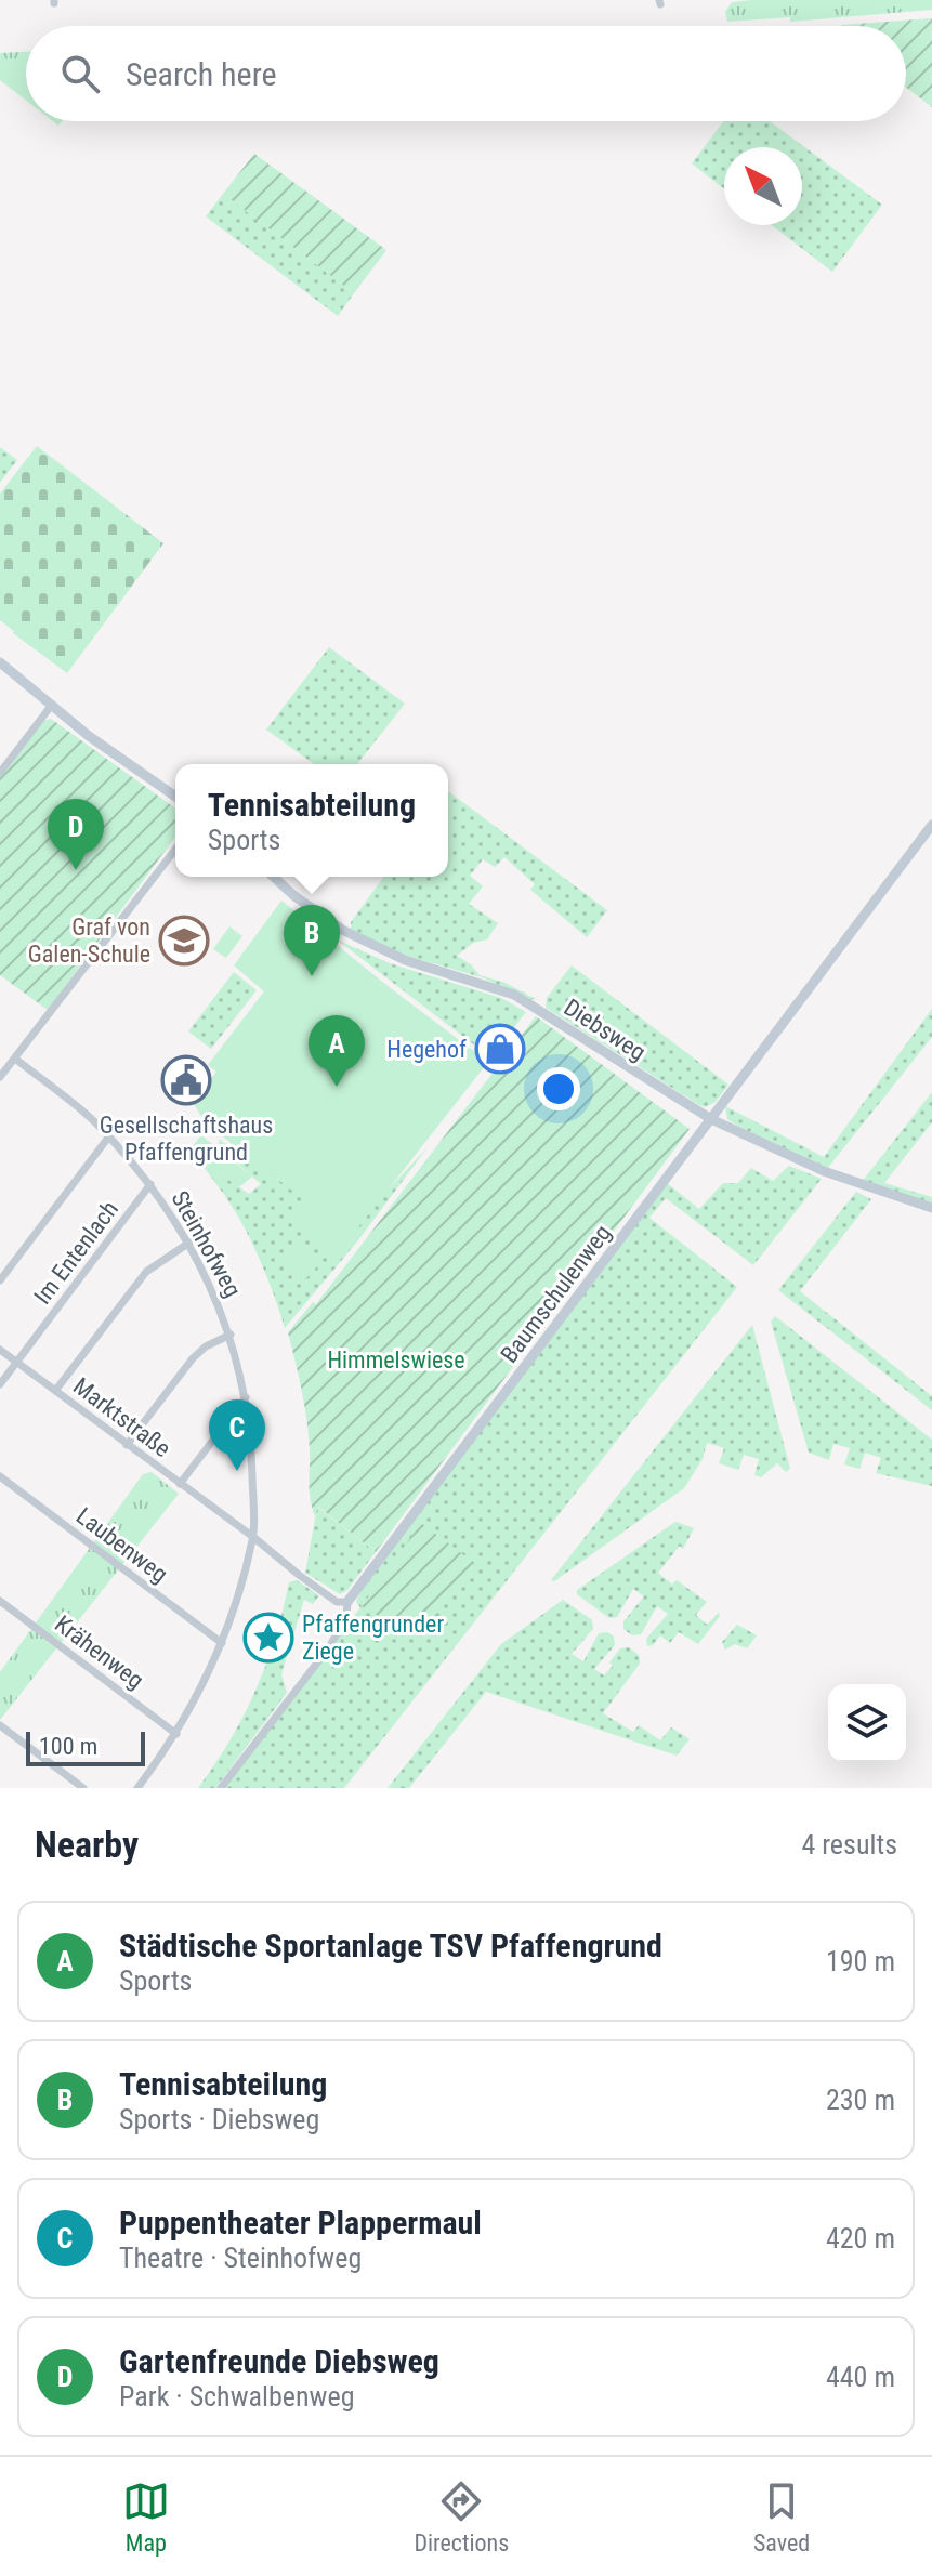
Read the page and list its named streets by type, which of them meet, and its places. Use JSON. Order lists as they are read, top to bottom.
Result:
{
  "streets": {
    "main road": ["Diebsweg", "Baumschulenweg"],
    "street": [
      "Steinhofweg",
      "Im Entenlach",
      "Marktstraße",
      "Laubenweg",
      "Krähenweg"
    ]
  },
  "crossings": [
    ["Diebsweg", "Baumschulenweg"],
    ["Steinhofweg", "Im Entenlach"],
    ["Steinhofweg", "Marktstraße"],
    ["Steinhofweg", "Laubenweg"],
    ["Steinhofweg", "Krähenweg"],
    ["Im Entenlach", "Marktstraße"],
    ["Baumschulenweg", "Marktstraße"]
  ],
  "parks": ["Himmelswiese"],
  "places": {
    "school or university": ["Graf von Galen-Schule"],
    "shop": ["Hegehof"],
    "public building": ["Gesellschaftshaus Pfaffengrund"],
    "place": ["Pfaffengrunder Ziege"]
  },
  "scale_bar": "100 m",
  "north": "top left",
  "page": {
    "search": "Search here",
    "popup": ["Tennisabteilung", "Sports"],
    "pins": [
      "D",
      "B",
      "A",
      "C"
    ],
    "scale": "100 m",
    "heading": ["Nearby", "4 results"],
    "list": [
      {
        "mark": "A",
        "name": "Städtische Sportanlage TSV Pfaffengrund",
        "note": "Sports",
        "value": "190 m"
      },
      {
        "mark": "B",
        "name": "Tennisabteilung",
        "note": "Sports · Diebsweg",
        "value": "230 m"
      },
      {
        "mark": "C",
        "name": "Puppentheater Plappermaul",
        "note": "Theatre · Steinhofweg",
        "value": "420 m"
      },
      {
        "mark": "D",
        "name": "Gartenfreunde Diebsweg",
        "note": "Park · Schwalbenweg",
        "value": "440 m"
      }
    ],
    "nav": ["Map", "Directions", "Saved"]
  }
}
